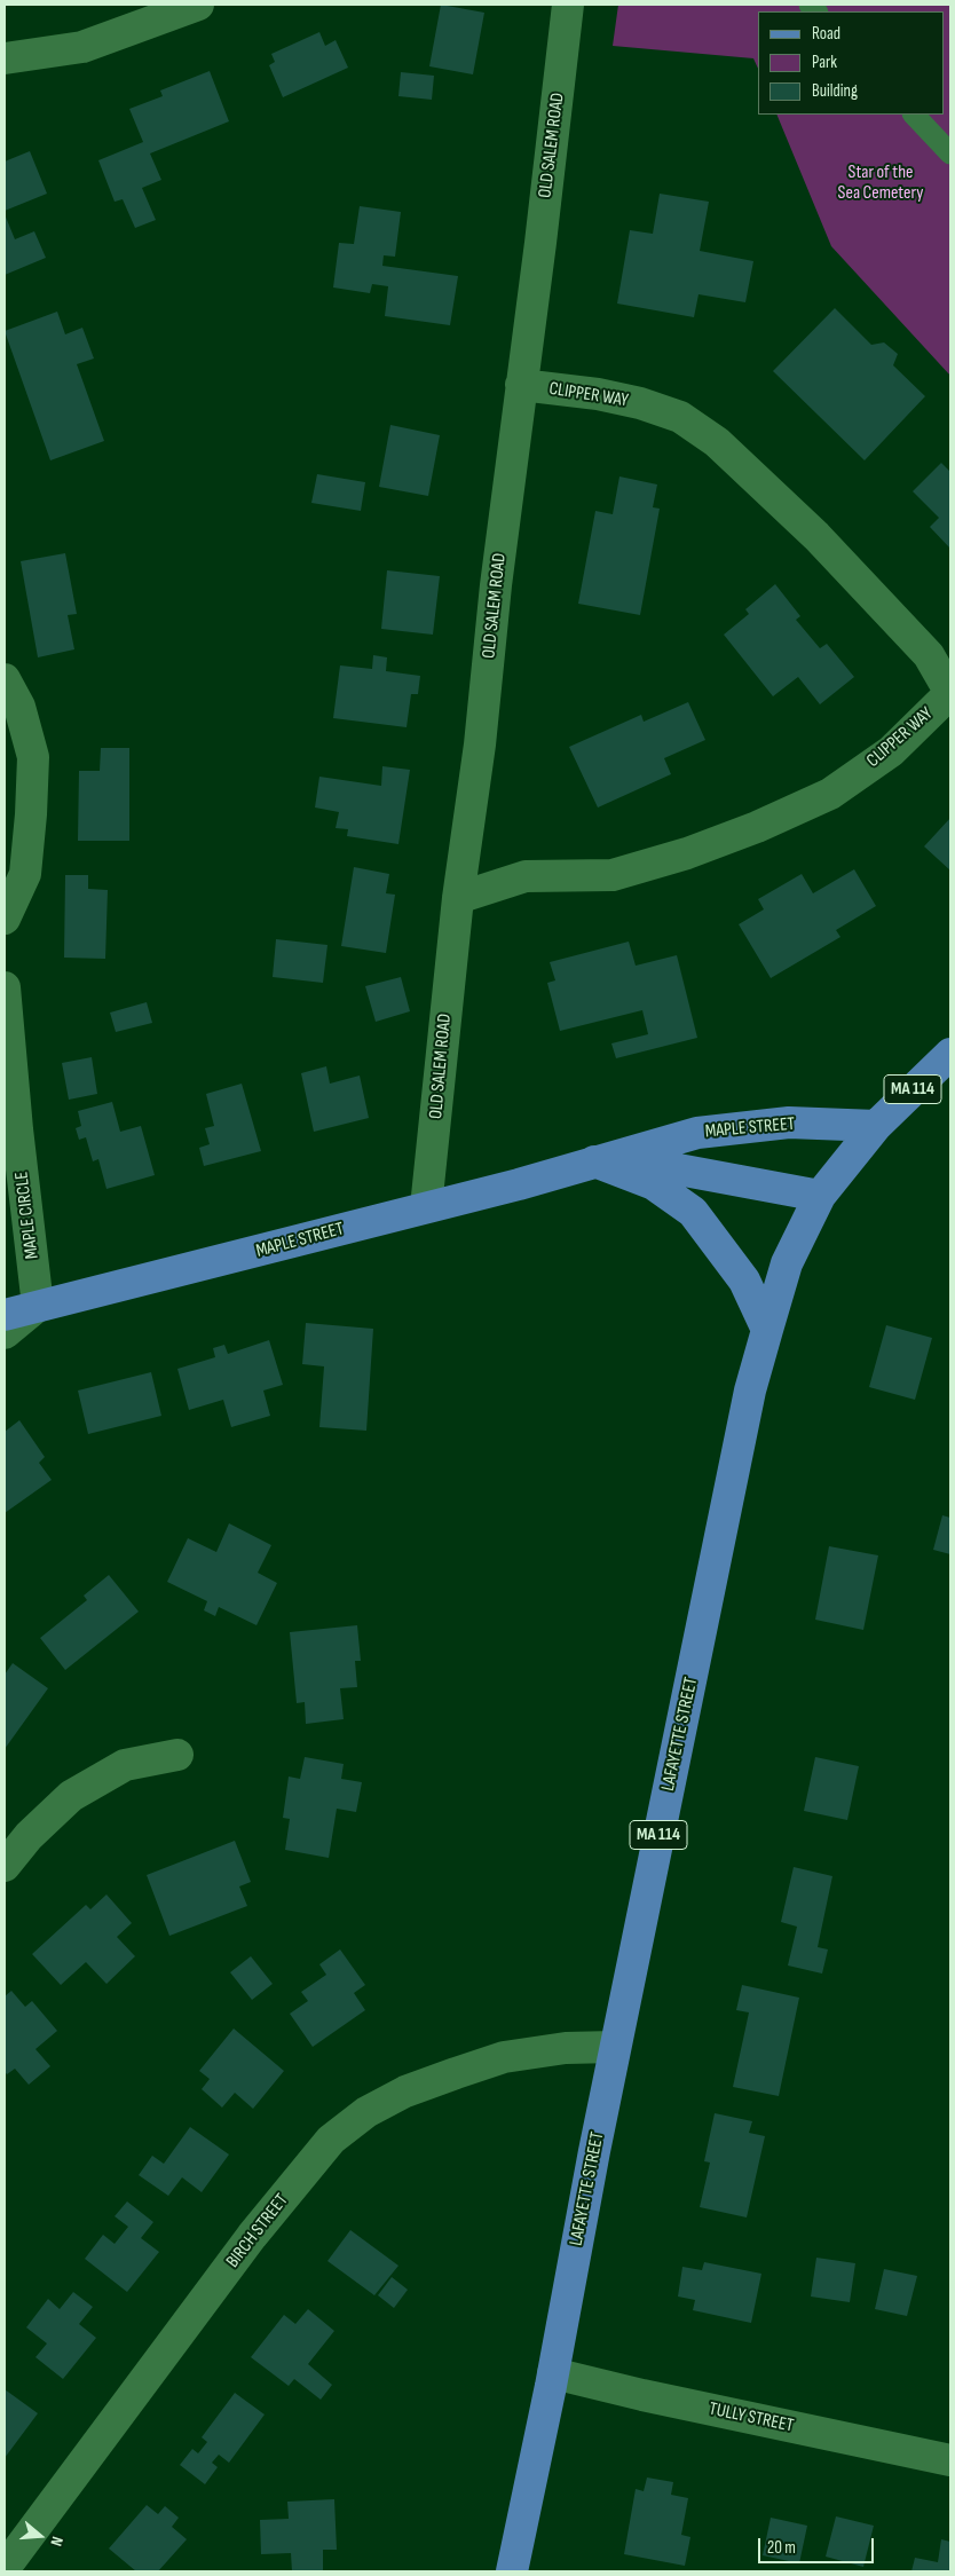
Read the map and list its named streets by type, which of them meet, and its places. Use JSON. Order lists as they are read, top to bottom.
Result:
{
  "streets": {
    "main road": ["MA 114", "MAPLE STREET", "LAFAYETTE STREET"],
    "street": [
      "OLD SALEM ROAD",
      "CLIPPER WAY",
      "MAPLE CIRCLE",
      "BIRCH STREET",
      "TULLY STREET"
    ]
  },
  "crossings": [
    ["OLD SALEM ROAD", "CLIPPER WAY"],
    ["OLD SALEM ROAD", "MAPLE STREET"],
    ["MAPLE STREET", "MAPLE CIRCLE"],
    ["MAPLE STREET", "LAFAYETTE STREET"],
    ["LAFAYETTE STREET", "BIRCH STREET"],
    ["LAFAYETTE STREET", "TULLY STREET"]
  ],
  "parks": ["Star of the Sea Cemetery"],
  "legend": ["Road", "Park", "Building"],
  "scale_bar": "20 m",
  "north": "right"
}
